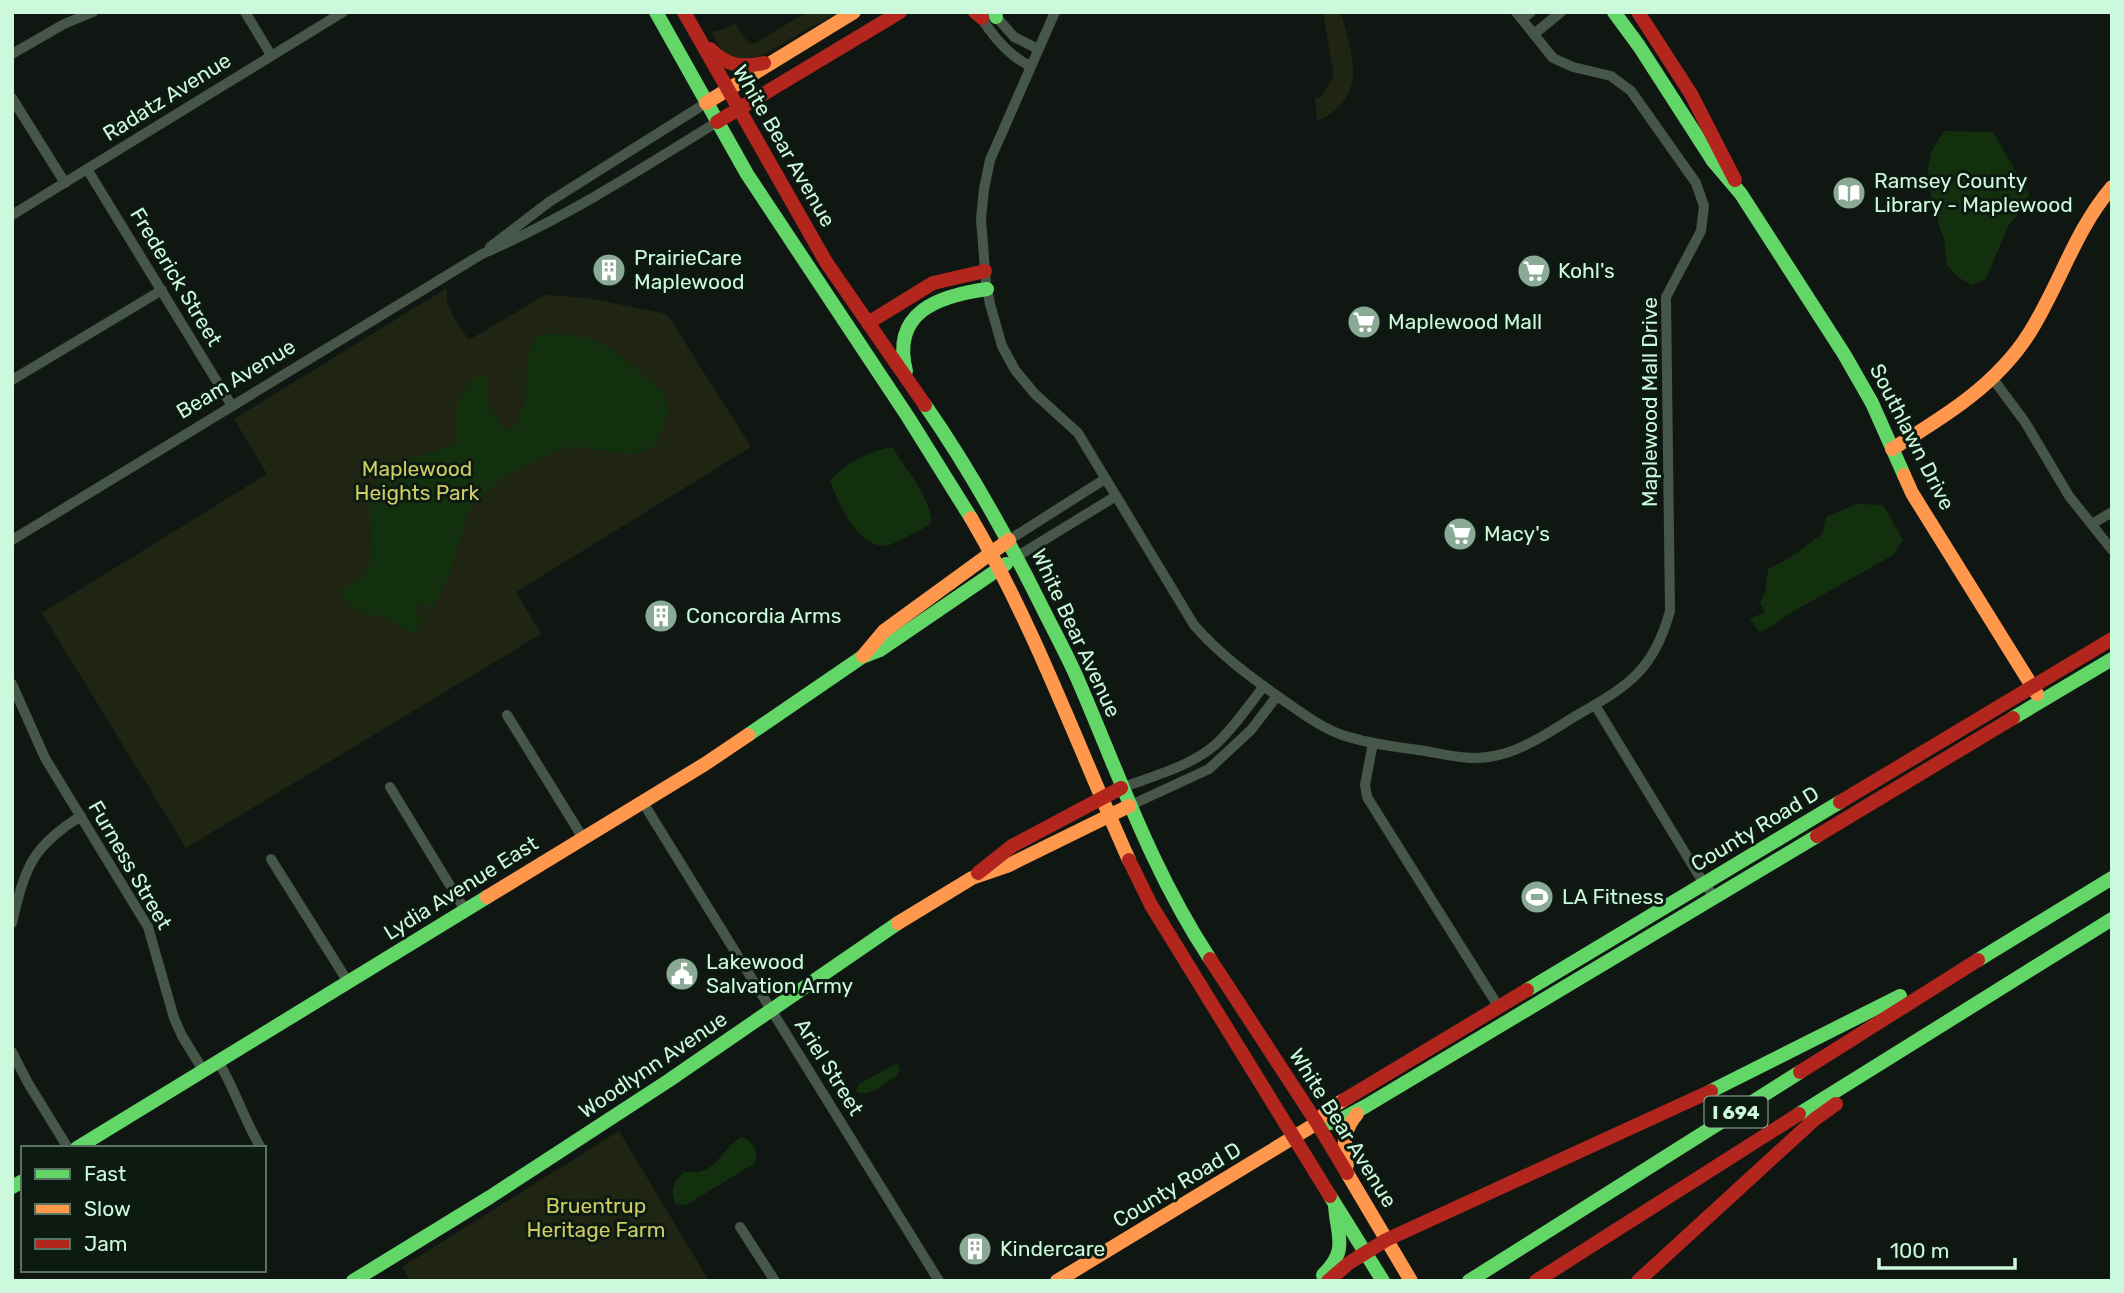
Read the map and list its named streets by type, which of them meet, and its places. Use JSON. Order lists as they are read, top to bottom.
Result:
{
  "streets": {
    "main road": [
      "White Bear Avenue",
      "Beam Avenue",
      "Southlawn Drive",
      "County Road D",
      "Lydia Avenue East",
      "Woodlynn Avenue",
      "I 694"
    ],
    "street": [
      "Radatz Avenue",
      "Frederick Street",
      "Maplewood Mall Drive",
      "Furness Street",
      "Ariel Street"
    ]
  },
  "crossings": [
    ["Radatz Avenue", "Frederick Street"],
    ["White Bear Avenue", "Beam Avenue"],
    ["White Bear Avenue", "County Road D"],
    ["White Bear Avenue", "Lydia Avenue East"],
    ["White Bear Avenue", "Woodlynn Avenue"],
    ["Frederick Street", "Beam Avenue"],
    ["Southlawn Drive", "County Road D"],
    ["Furness Street", "Lydia Avenue East"],
    ["Lydia Avenue East", "Ariel Street"],
    ["Woodlynn Avenue", "Ariel Street"]
  ],
  "parks": ["Maplewood Heights Park", "Bruentrup Heritage Farm"],
  "places": {
    "library": ["Ramsey County Library - Maplewood"],
    "building": ["PrairieCare Maplewood", "Concordia Arms", "Kindercare"],
    "supermarket": ["Kohl's", "Maplewood Mall", "Macy's"],
    "sports": ["LA Fitness"],
    "public building": ["Lakewood Salvation Army"]
  },
  "legend": ["Fast", "Slow", "Jam"],
  "scale_bar": "100 m"
}
